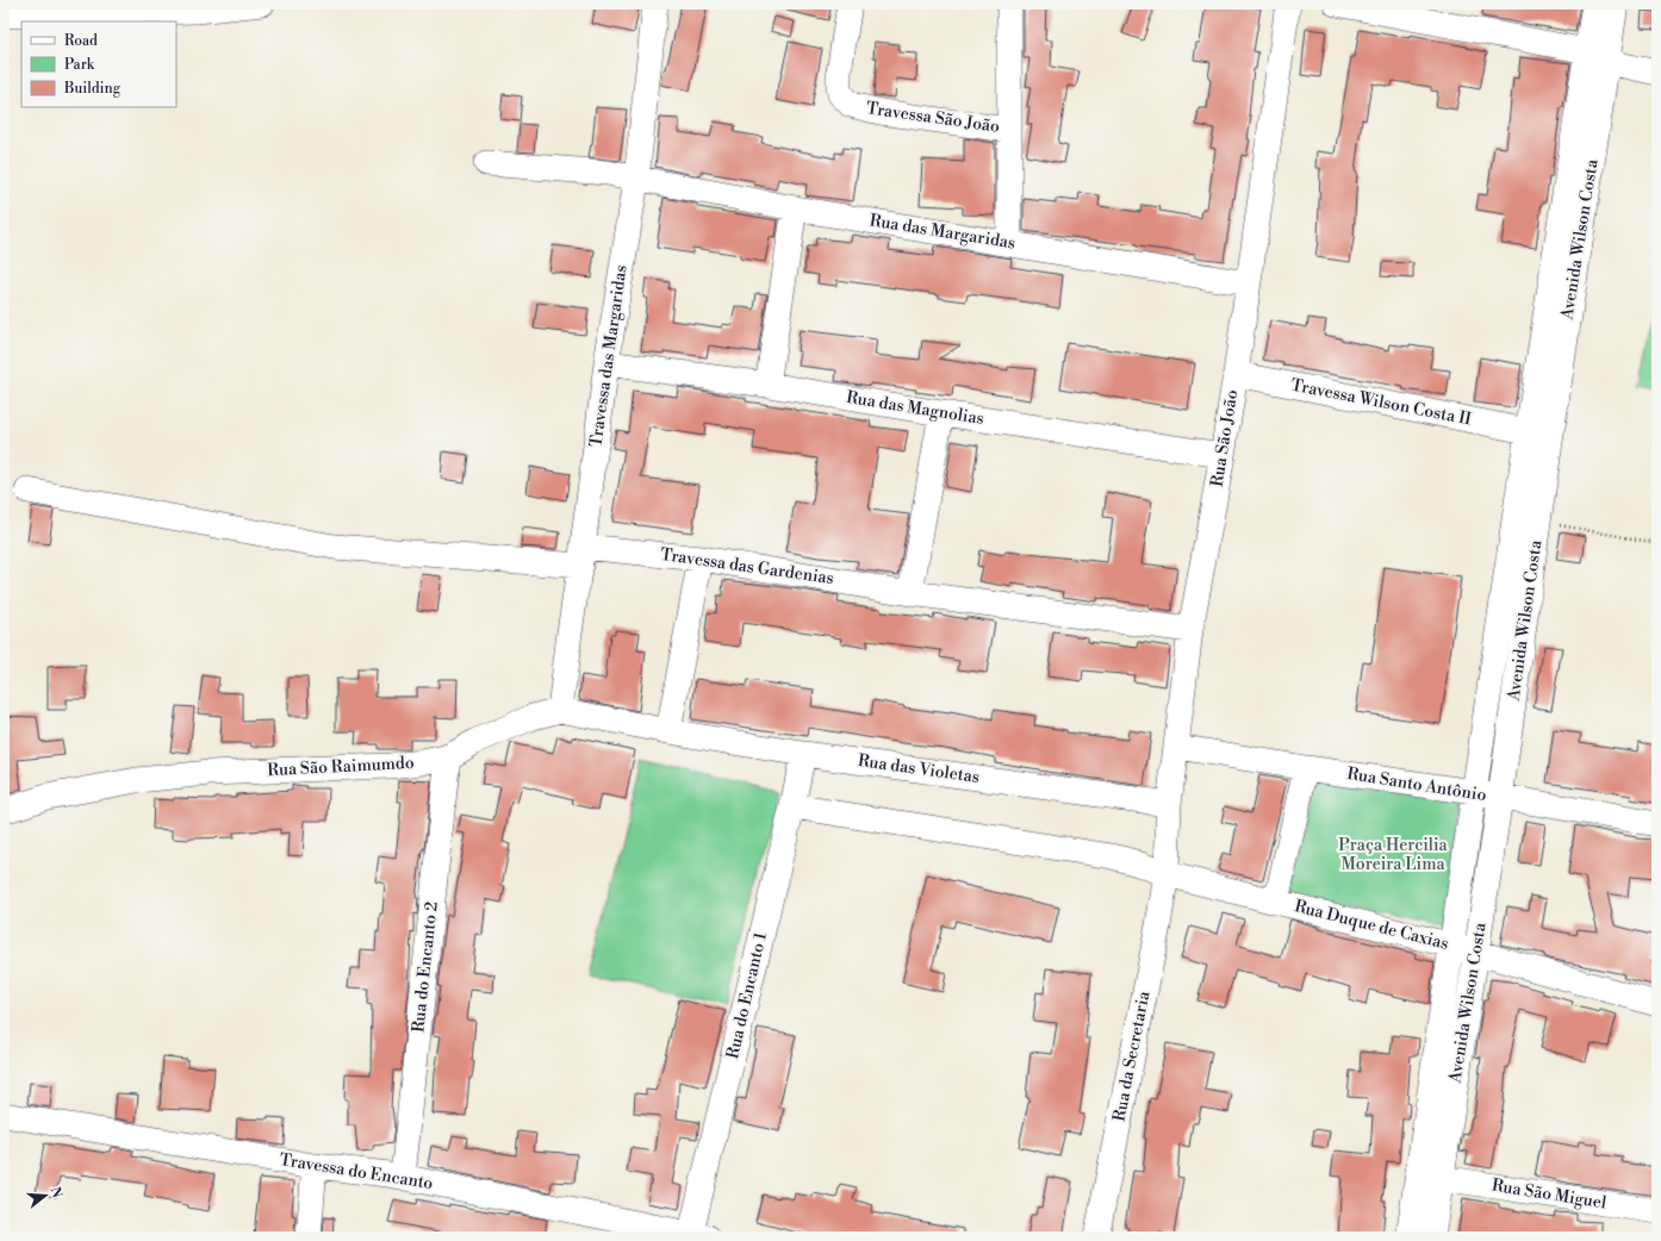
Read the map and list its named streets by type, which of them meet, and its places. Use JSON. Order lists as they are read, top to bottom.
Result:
{
  "streets": {
    "street": [
      "Travessa São João",
      "Rua das Margaridas",
      "Avenida Wilson Costa",
      "Travessa das Margaridas",
      "Travessa Wilson Costa II",
      "Rua das Magnolias",
      "Rua São João",
      "Travessa das Gardenias",
      "Rua São Raimumdo",
      "Rua das Violetas",
      "Rua Santo Antônio",
      "Rua Duque de Caxias",
      "Rua do Encanto 2",
      "Rua do Encanto 1",
      "Rua da Secretaria",
      "Travessa do Encanto",
      "Rua São Miguel"
    ]
  },
  "crossings": [
    ["Rua das Margaridas", "Travessa das Margaridas"],
    ["Rua das Margaridas", "Rua São João"],
    ["Avenida Wilson Costa", "Rua Santo Antônio"],
    ["Avenida Wilson Costa", "Rua Duque de Caxias"],
    ["Avenida Wilson Costa", "Rua São Miguel"],
    ["Travessa das Margaridas", "Rua das Magnolias"],
    ["Travessa das Margaridas", "Travessa das Gardenias"],
    ["Travessa das Margaridas", "Rua São Raimumdo"],
    ["Travessa Wilson Costa II", "Rua São João"],
    ["Rua das Magnolias", "Rua São João"],
    ["Rua São João", "Travessa das Gardenias"],
    ["Rua São João", "Rua das Violetas"],
    ["Rua São João", "Rua Santo Antônio"],
    ["Rua São João", "Rua Duque de Caxias"],
    ["Rua São João", "Rua da Secretaria"],
    ["Rua São Raimumdo", "Rua das Violetas"],
    ["Rua São Raimumdo", "Rua do Encanto 2"],
    ["Rua das Violetas", "Rua do Encanto 1"],
    ["Rua Duque de Caxias", "Rua da Secretaria"],
    ["Rua do Encanto 2", "Travessa do Encanto"],
    ["Rua do Encanto 1", "Travessa do Encanto"]
  ],
  "parks": ["Praça Hercilia Moreira Lima"],
  "legend": ["Road", "Park", "Building"],
  "north": "right"
}
